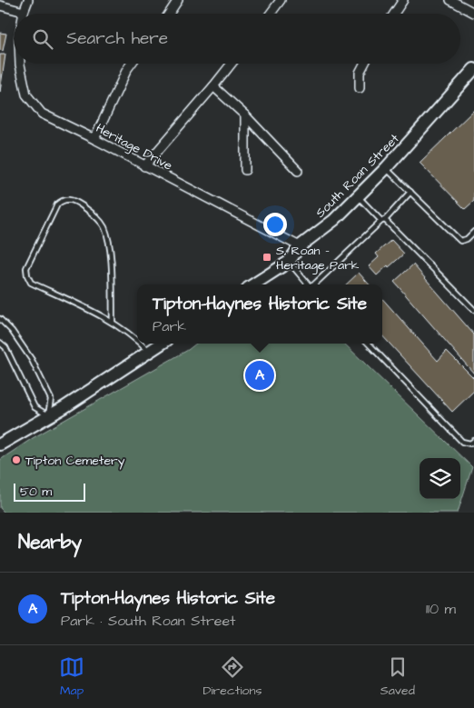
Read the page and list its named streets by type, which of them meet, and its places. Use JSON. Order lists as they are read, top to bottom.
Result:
{
  "streets": {
    "main road": ["South Roan Street"],
    "street": ["Heritage Drive"]
  },
  "crossings": [
    ["Heritage Drive", "South Roan Street"]
  ],
  "places": {
    "transit": ["S. Roan - Heritage Park"],
    "other": ["Tipton Cemetery"]
  },
  "scale_bar": "50 m",
  "page": {
    "search": "Search here",
    "popup": ["Tipton-Haynes Historic Site", "Park"],
    "pins": "A",
    "scale": "50 m",
    "heading": "Nearby",
    "list": [
      {
        "mark": "A",
        "name": "Tipton-Haynes Historic Site",
        "note": "Park · South Roan Street",
        "value": "110 m"
      }
    ],
    "nav": ["Map", "Directions", "Saved"]
  }
}
